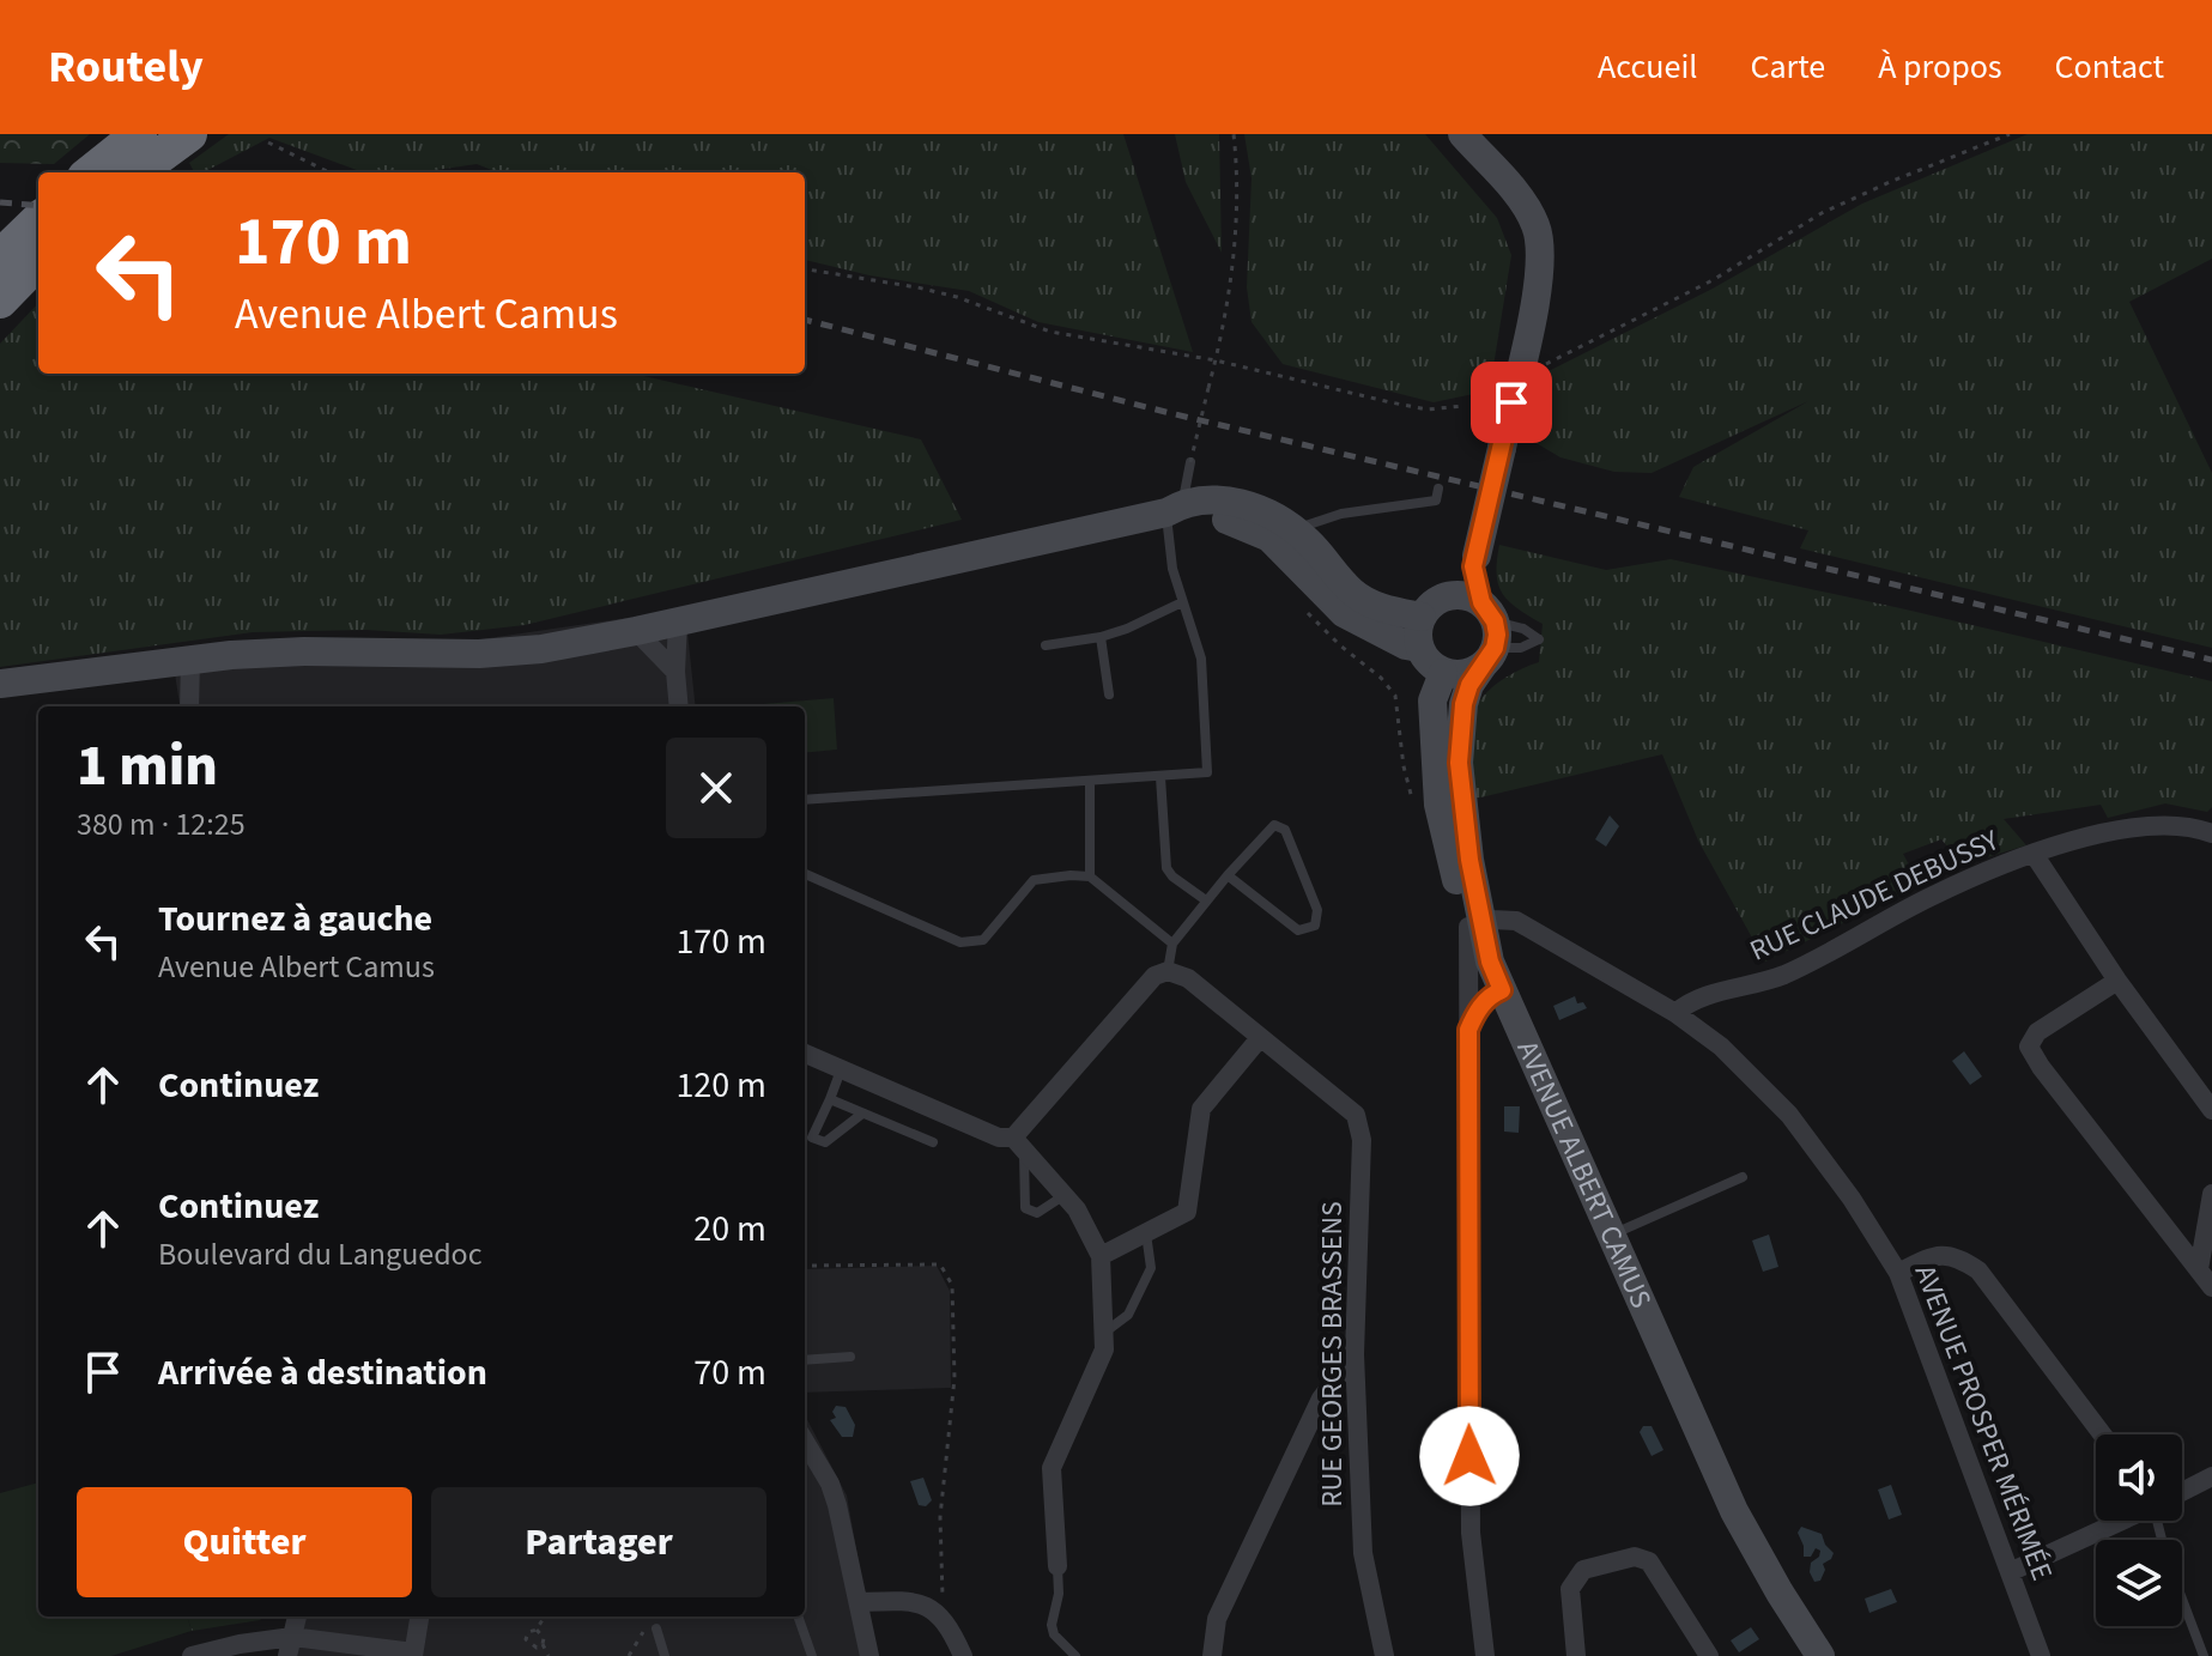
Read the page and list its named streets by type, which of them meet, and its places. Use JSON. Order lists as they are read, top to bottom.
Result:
{
  "streets": {
    "street": [
      "RUE CLAUDE DEBUSSY",
      "AVENUE ALBERT CAMUS",
      "RUE GEORGES BRASSENS",
      "AVENUE PROSPER MÉRIMÉE"
    ]
  },
  "crossings": [
    ["RUE CLAUDE DEBUSSY", "AVENUE PROSPER MÉRIMÉE"],
    ["AVENUE ALBERT CAMUS", "AVENUE PROSPER MÉRIMÉE"]
  ],
  "page": {
    "header": "Routely",
    "nav": [
      "Accueil",
      "Carte",
      "À propos",
      "Contact"
    ],
    "turn": ["170 m", "Avenue Albert Camus"],
    "heading": ["1 min", "380 m · 12:25"],
    "list": [
      {
        "name": "Tournez à gauche",
        "note": "Avenue Albert Camus",
        "value": "170 m"
      },
      {
        "name": "Continuez",
        "value": "120 m"
      },
      {
        "name": "Continuez",
        "note": "Boulevard du Languedoc",
        "value": "20 m"
      },
      {
        "name": "Arrivée à destination",
        "value": "70 m"
      }
    ],
    "buttons": ["Quitter", "Partager"]
  }
}
